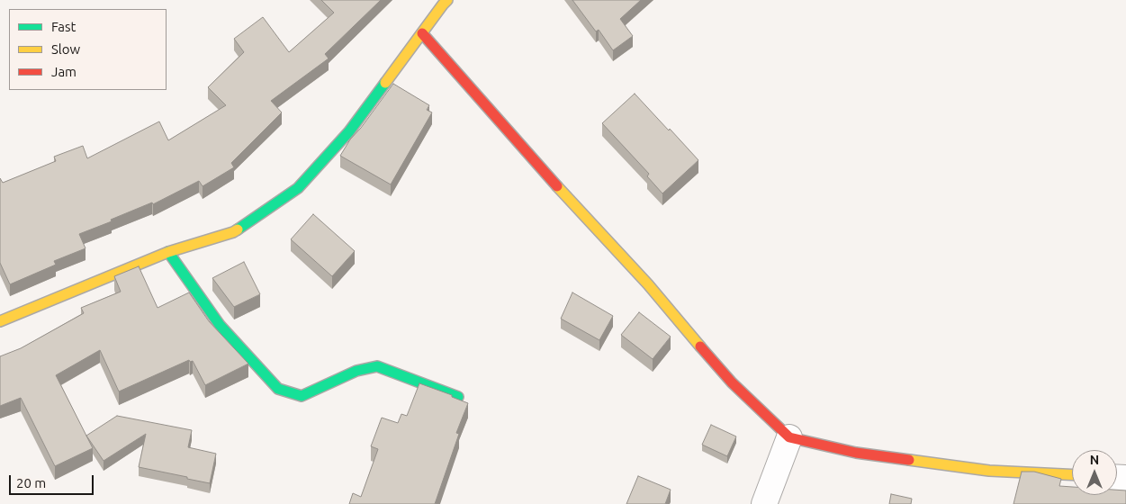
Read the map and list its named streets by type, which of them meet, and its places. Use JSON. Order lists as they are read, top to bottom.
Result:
{
  "legend": ["Fast", "Slow", "Jam"],
  "scale_bar": "20 m",
  "north": "top"
}
